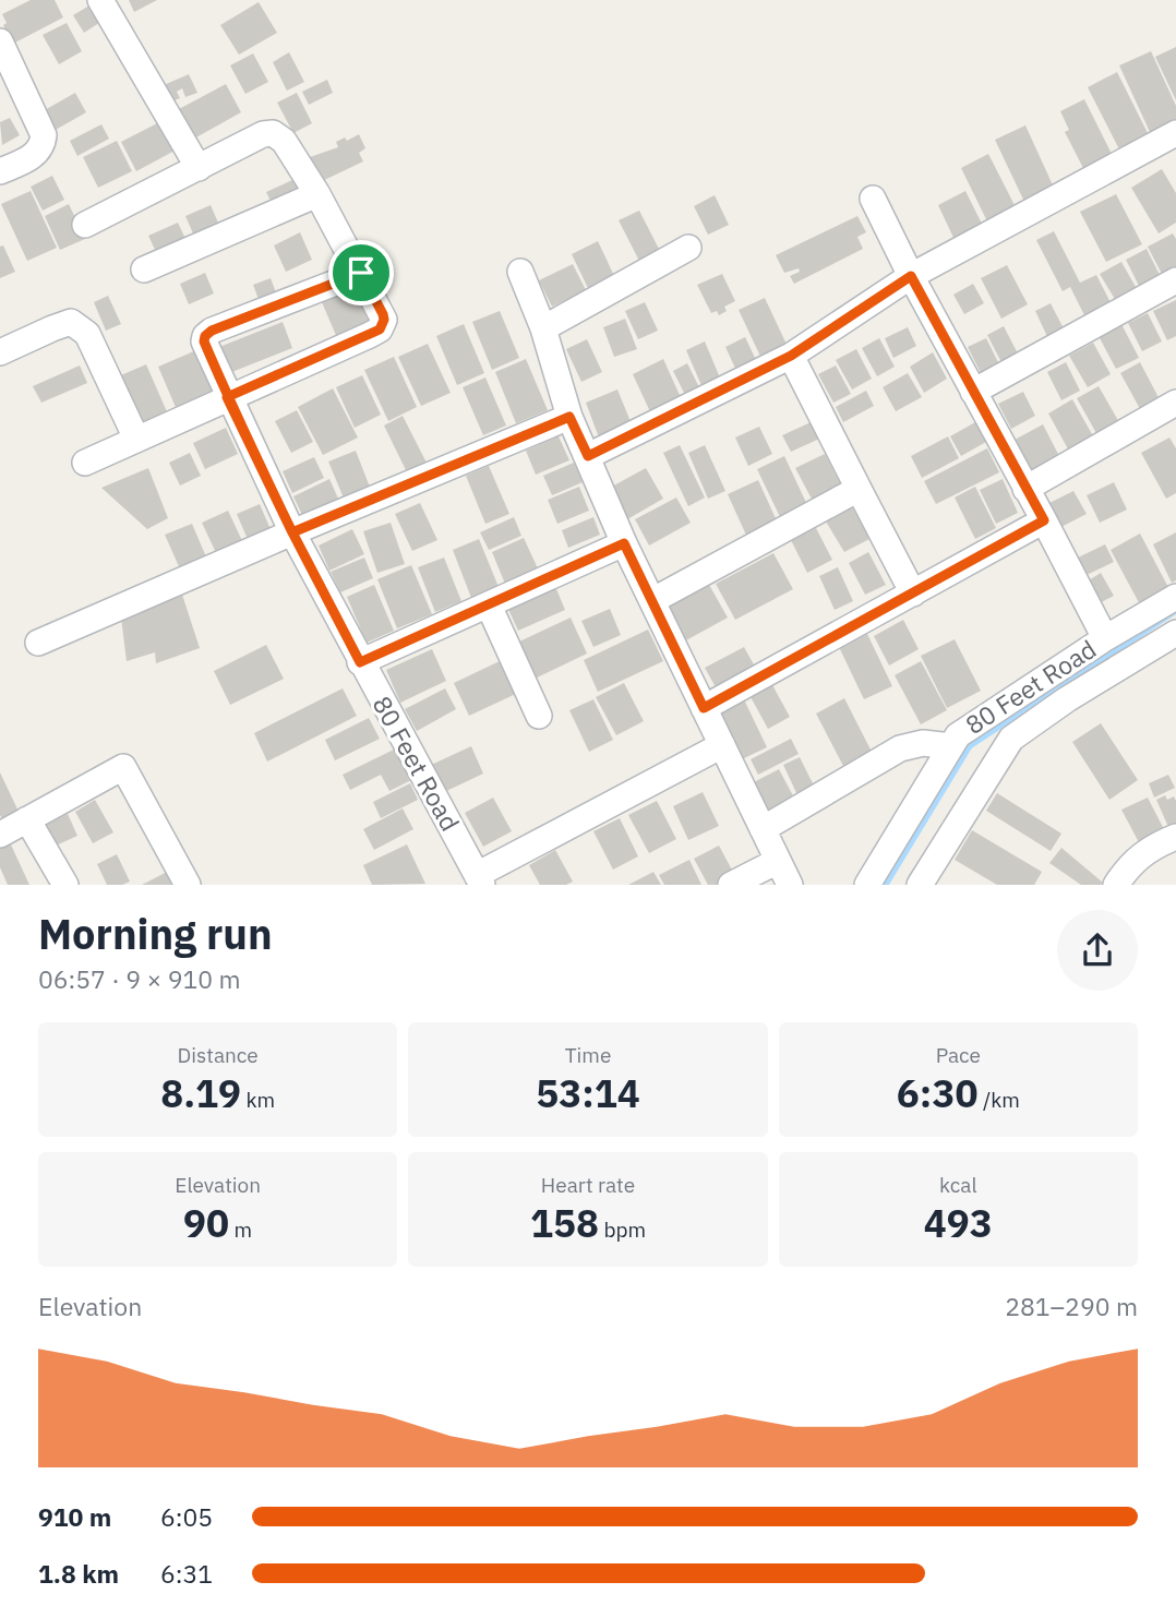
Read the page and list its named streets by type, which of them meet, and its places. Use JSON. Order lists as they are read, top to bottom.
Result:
{
  "streets": {
    "street": ["80 Feet Road"]
  },
  "page": {
    "heading": ["Morning run", "06:57 · 9 × 910 m"],
    "stats": [
      ["Distance", "8.19 km"],
      ["Time", "53:14"],
      ["Pace", "6:30 /km"],
      ["Elevation", "90 m"],
      ["Heart rate", "158 bpm"],
      ["kcal", "493"]
    ],
    "chart": ["Elevation", "281–290 m"],
    "list": [
      {
        "name": "910 m",
        "note": "6:05"
      },
      {
        "name": "1.8 km",
        "note": "6:31"
      }
    ]
  }
}
